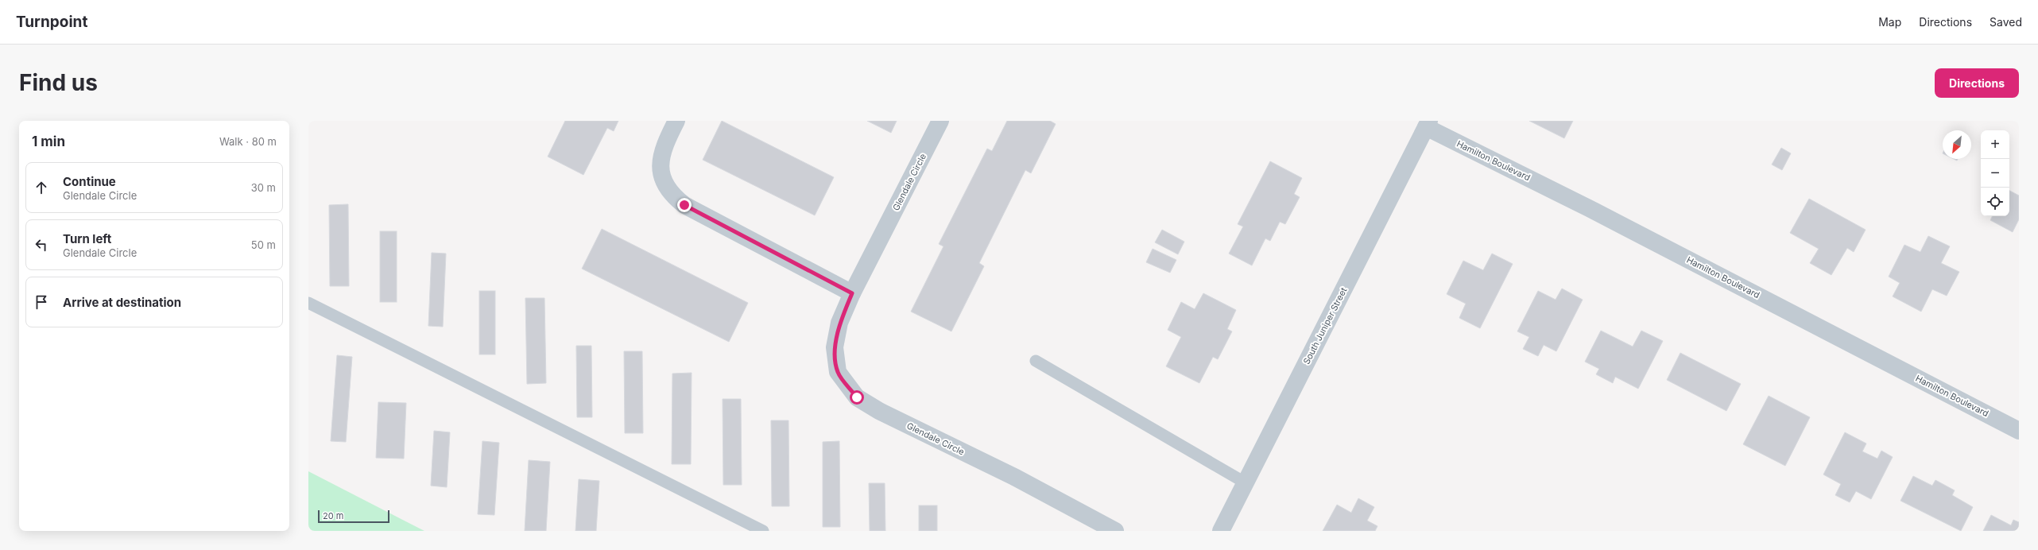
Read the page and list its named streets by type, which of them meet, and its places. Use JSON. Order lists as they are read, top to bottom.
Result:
{
  "streets": {
    "street": ["Hamilton Boulevard", "Glendale Circle", "South Juniper Street"]
  },
  "crossings": [
    ["Hamilton Boulevard", "South Juniper Street"]
  ],
  "scale_bar": "20 m",
  "north": "bottom left",
  "page": {
    "header": "Turnpoint",
    "nav": ["Map", "Directions", "Saved"],
    "buttons": "Directions",
    "title": "Find us",
    "heading": ["1 min", "Walk · 80 m"],
    "map_buttons": ["+", "−"],
    "list": [
      ["Continue", "Glendale Circle", "30 m"],
      ["Turn left", "Glendale Circle", "50 m"],
      "Arrive at destination"
    ],
    "scale": "20 m"
  }
}
